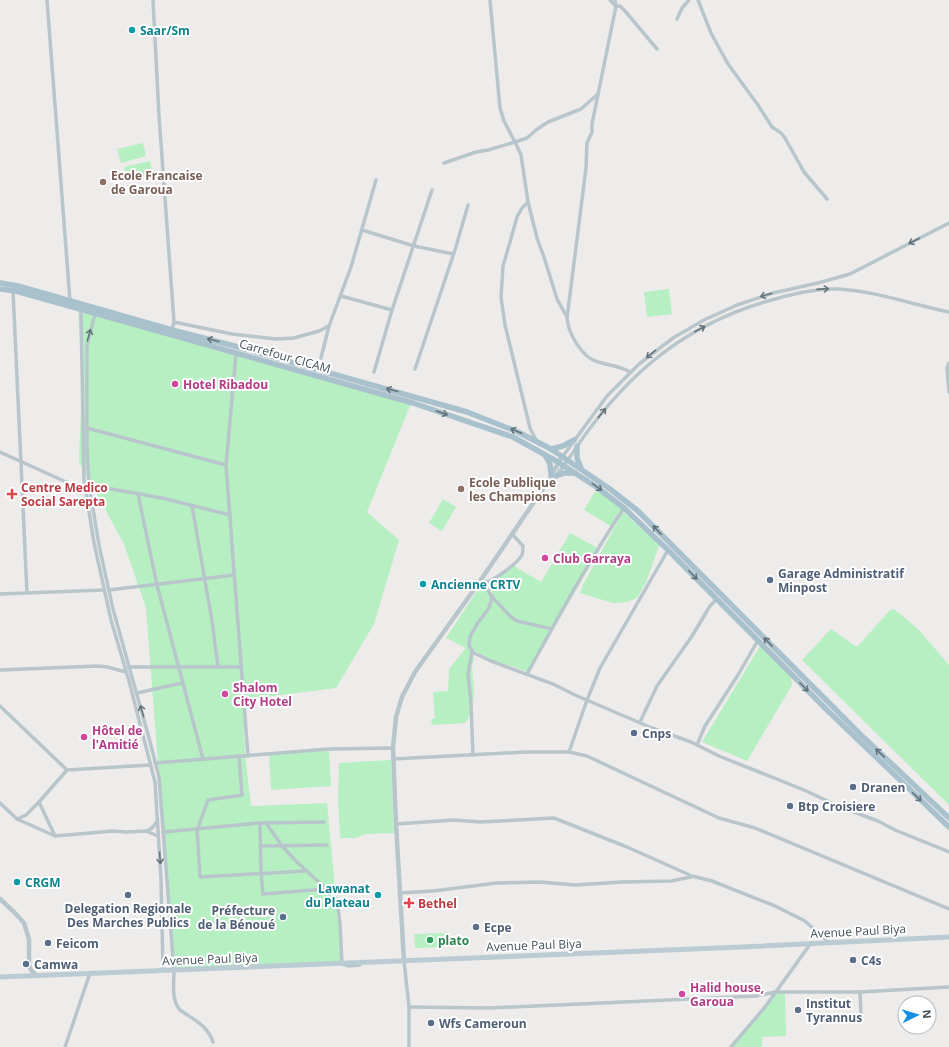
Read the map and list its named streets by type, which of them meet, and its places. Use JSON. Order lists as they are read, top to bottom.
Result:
{
  "streets": {
    "main road": ["Carrefour CICAM", "Avenue Paul Biya"]
  },
  "places": {
    "other": [
      "Saar/Sm",
      "Ecole Francaise de Garoua",
      "Hotel Ribadou",
      "Ecole Publique les Champions",
      "Club Garraya",
      "Garage Administratif Minpost",
      "Ancienne CRTV",
      "Shalom City Hotel",
      "Cnps",
      "Hôtel de l'Amitié",
      "Dranen",
      "Btp Croisiere",
      "CRGM",
      "Delegation Regionale Des Marches Publics",
      "Lawanat du Plateau",
      "Préfecture de la Bénoué",
      "Ecpe",
      "plato",
      "Feicom",
      "C4s",
      "Camwa",
      "Halid house, Garoua",
      "Institut Tyrannus",
      "Wfs Cameroun"
    ],
    "health": ["Centre Medico Social Sarepta", "Bethel"]
  },
  "north": "right"
}
